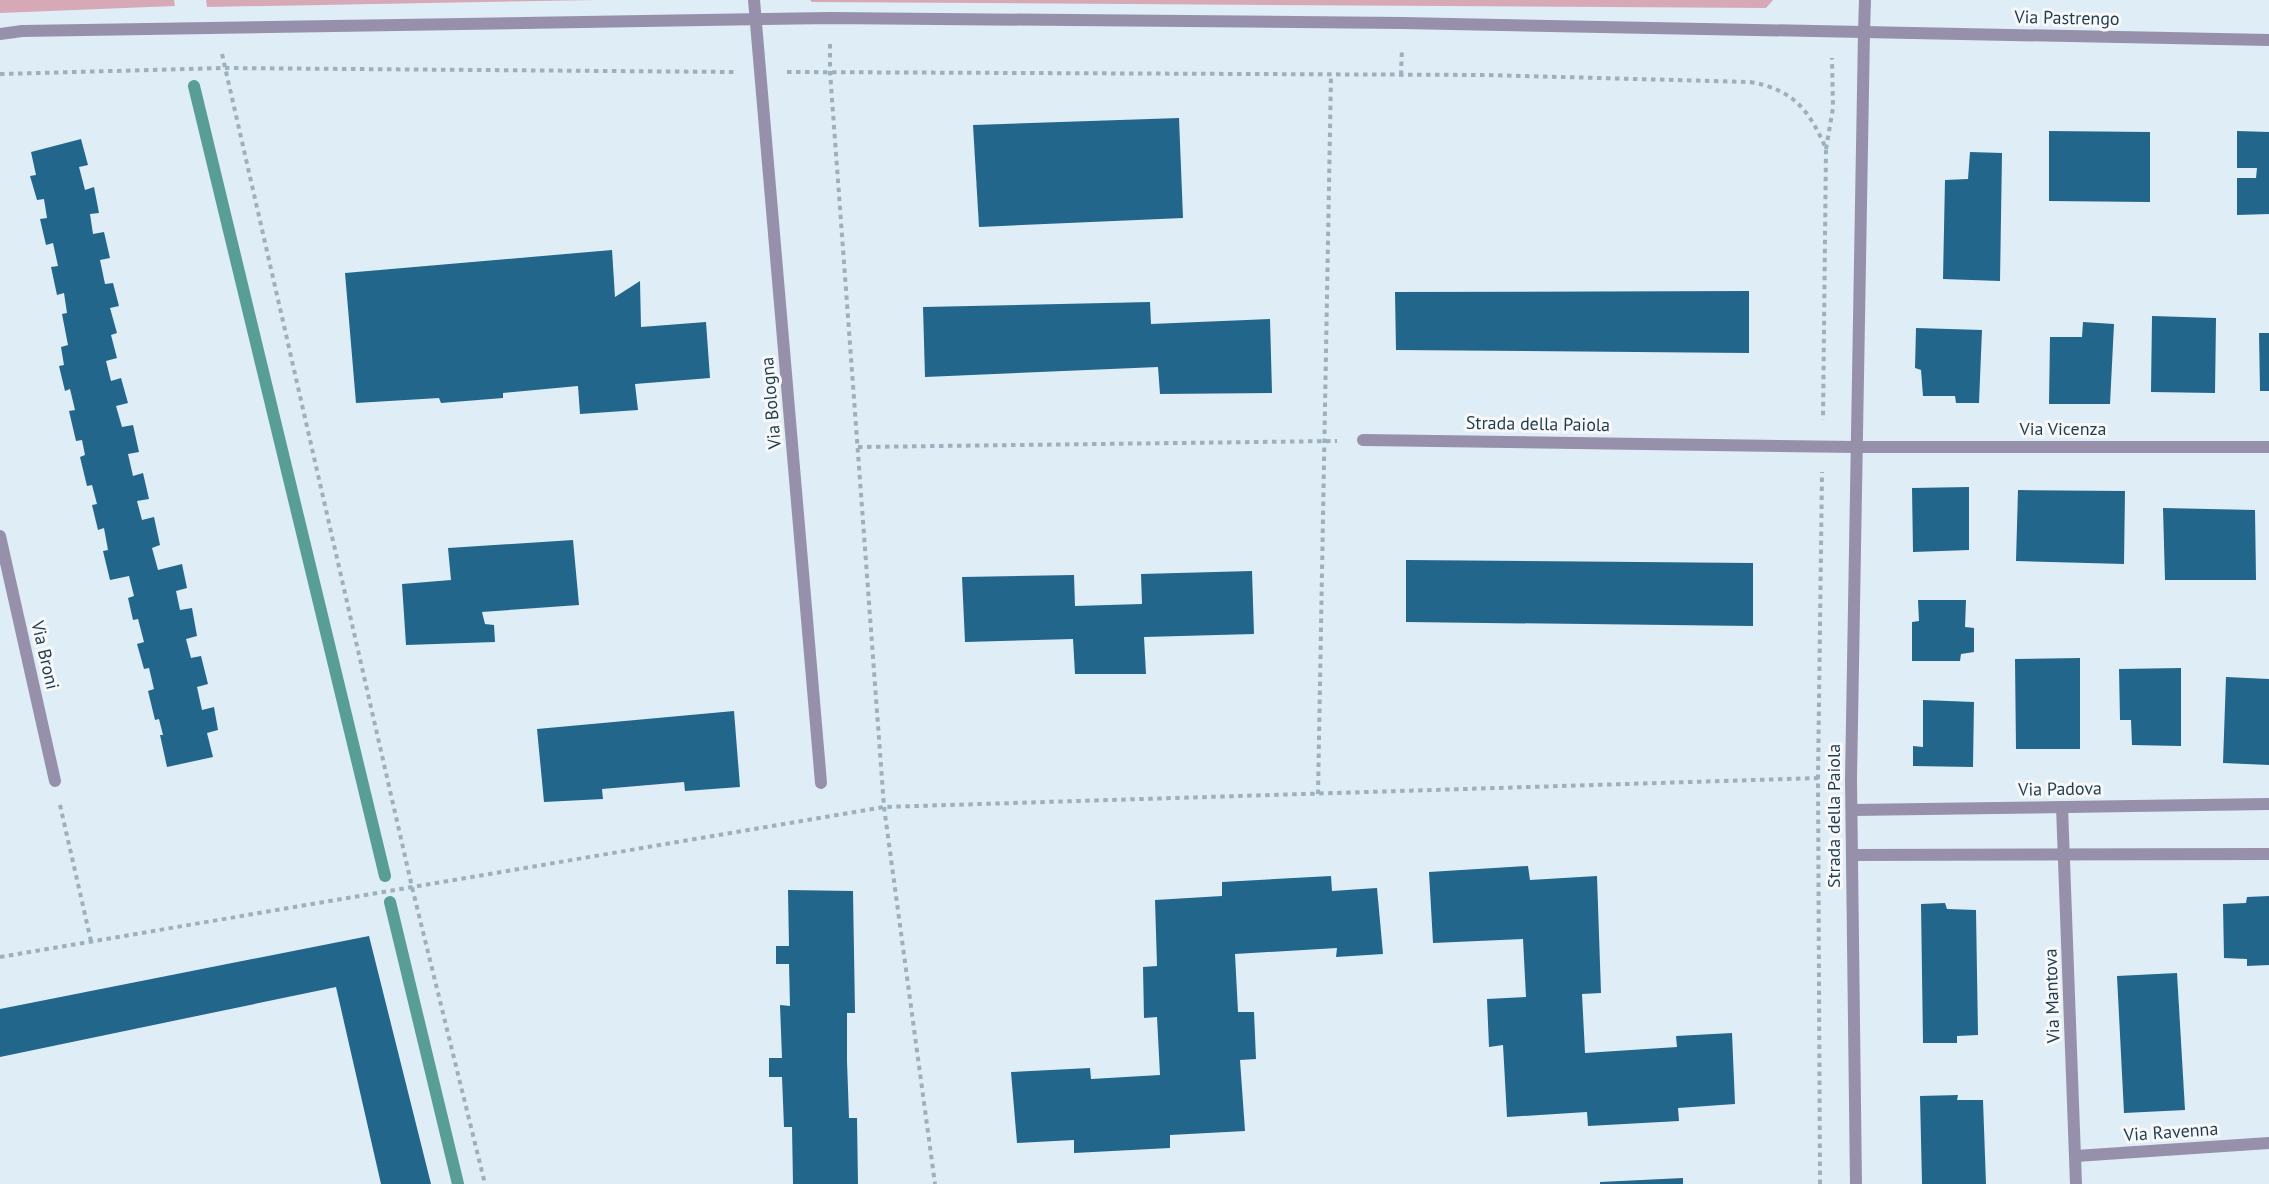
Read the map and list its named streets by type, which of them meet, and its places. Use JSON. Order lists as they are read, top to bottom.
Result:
{
  "streets": {
    "street": [
      "Via Pastrengo",
      "Via Bologna",
      "Strada della Paiola",
      "Via Vicenza",
      "Via Broni",
      "Via Padova",
      "Via Mantova",
      "Via Ravenna"
    ]
  },
  "crossings": [
    ["Via Pastrengo", "Via Bologna"],
    ["Via Pastrengo", "Strada della Paiola"],
    ["Strada della Paiola", "Via Vicenza"],
    ["Strada della Paiola", "Via Padova"],
    ["Via Padova", "Via Mantova"],
    ["Via Mantova", "Via Ravenna"]
  ]
}
